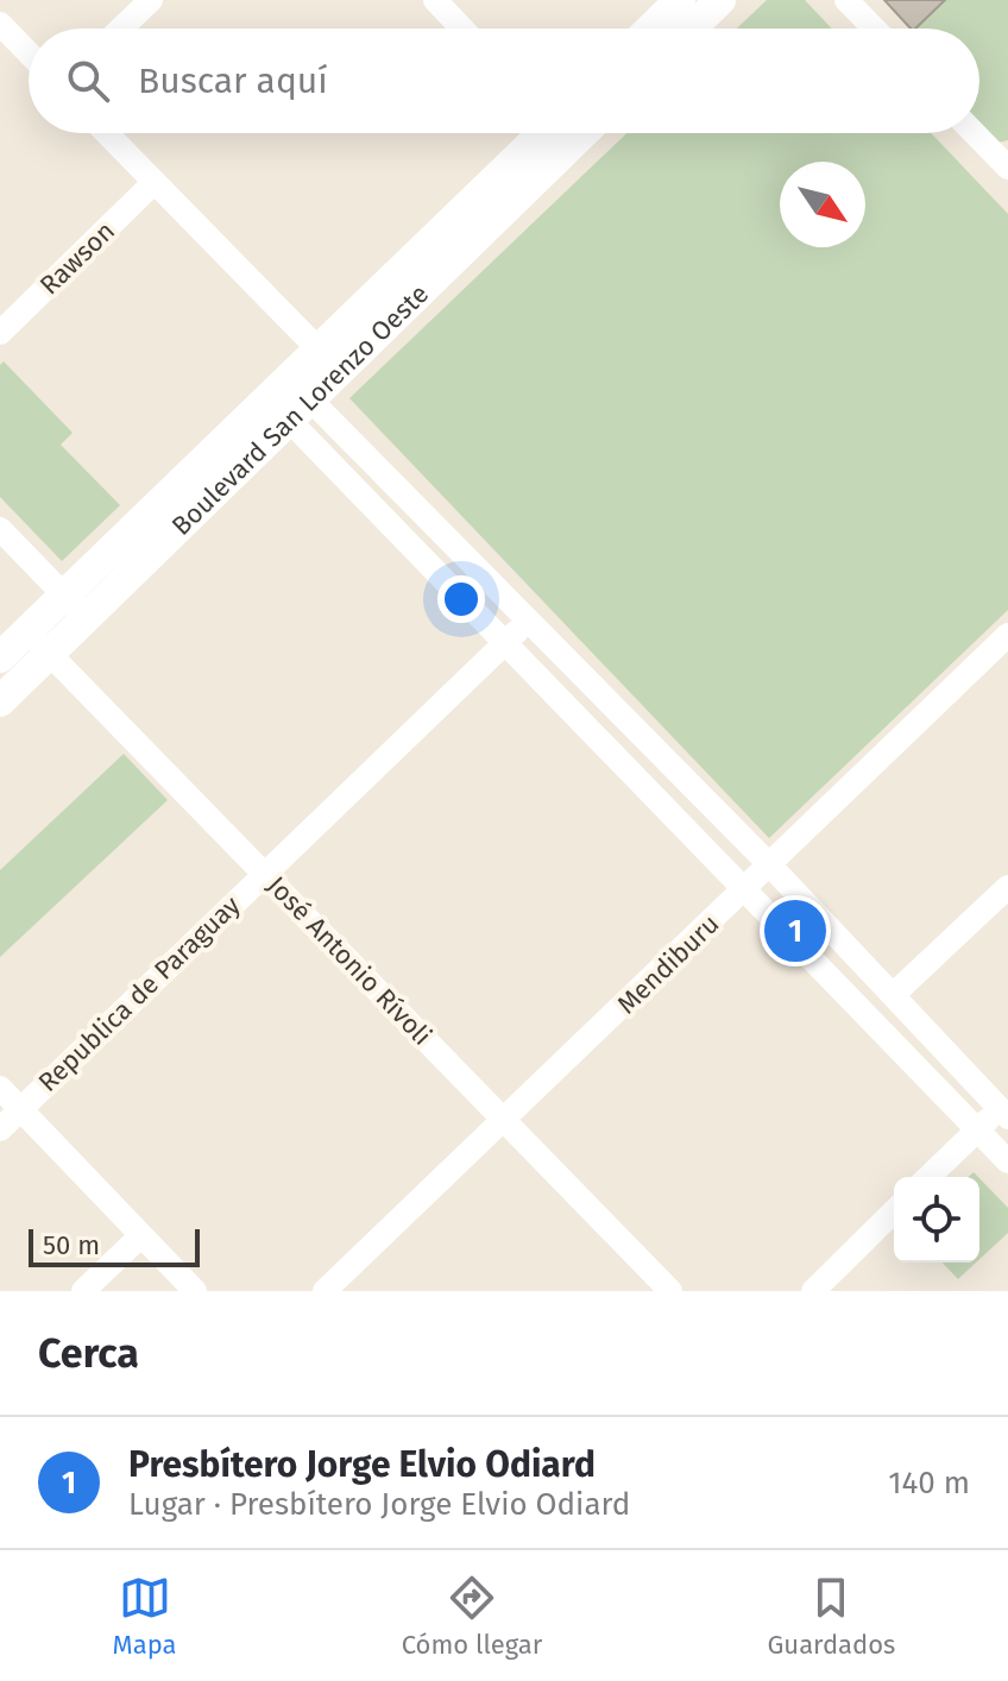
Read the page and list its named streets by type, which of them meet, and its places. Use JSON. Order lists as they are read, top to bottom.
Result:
{
  "streets": {
    "main road": ["Boulevard San Lorenzo Oeste"],
    "street": [
      "Rawson",
      "José Antonio Rívoli",
      "Mendiburu",
      "Republica de Paraguay"
    ]
  },
  "crossings": [
    ["Boulevard San Lorenzo Oeste", "José Antonio Rívoli"],
    ["José Antonio Rívoli", "Mendiburu"],
    ["José Antonio Rívoli", "Republica de Paraguay"]
  ],
  "scale_bar": "50 m",
  "north": "bottom right",
  "page": {
    "search": "Buscar aquí",
    "pins": "1",
    "scale": "50 m",
    "heading": "Cerca",
    "list": [
      {
        "mark": "1",
        "name": "Presbítero Jorge Elvio Odiard",
        "note": "Lugar · Presbítero Jorge Elvio Odiard",
        "value": "140 m"
      }
    ],
    "nav": ["Mapa", "Cómo llegar", "Guardados"]
  }
}
